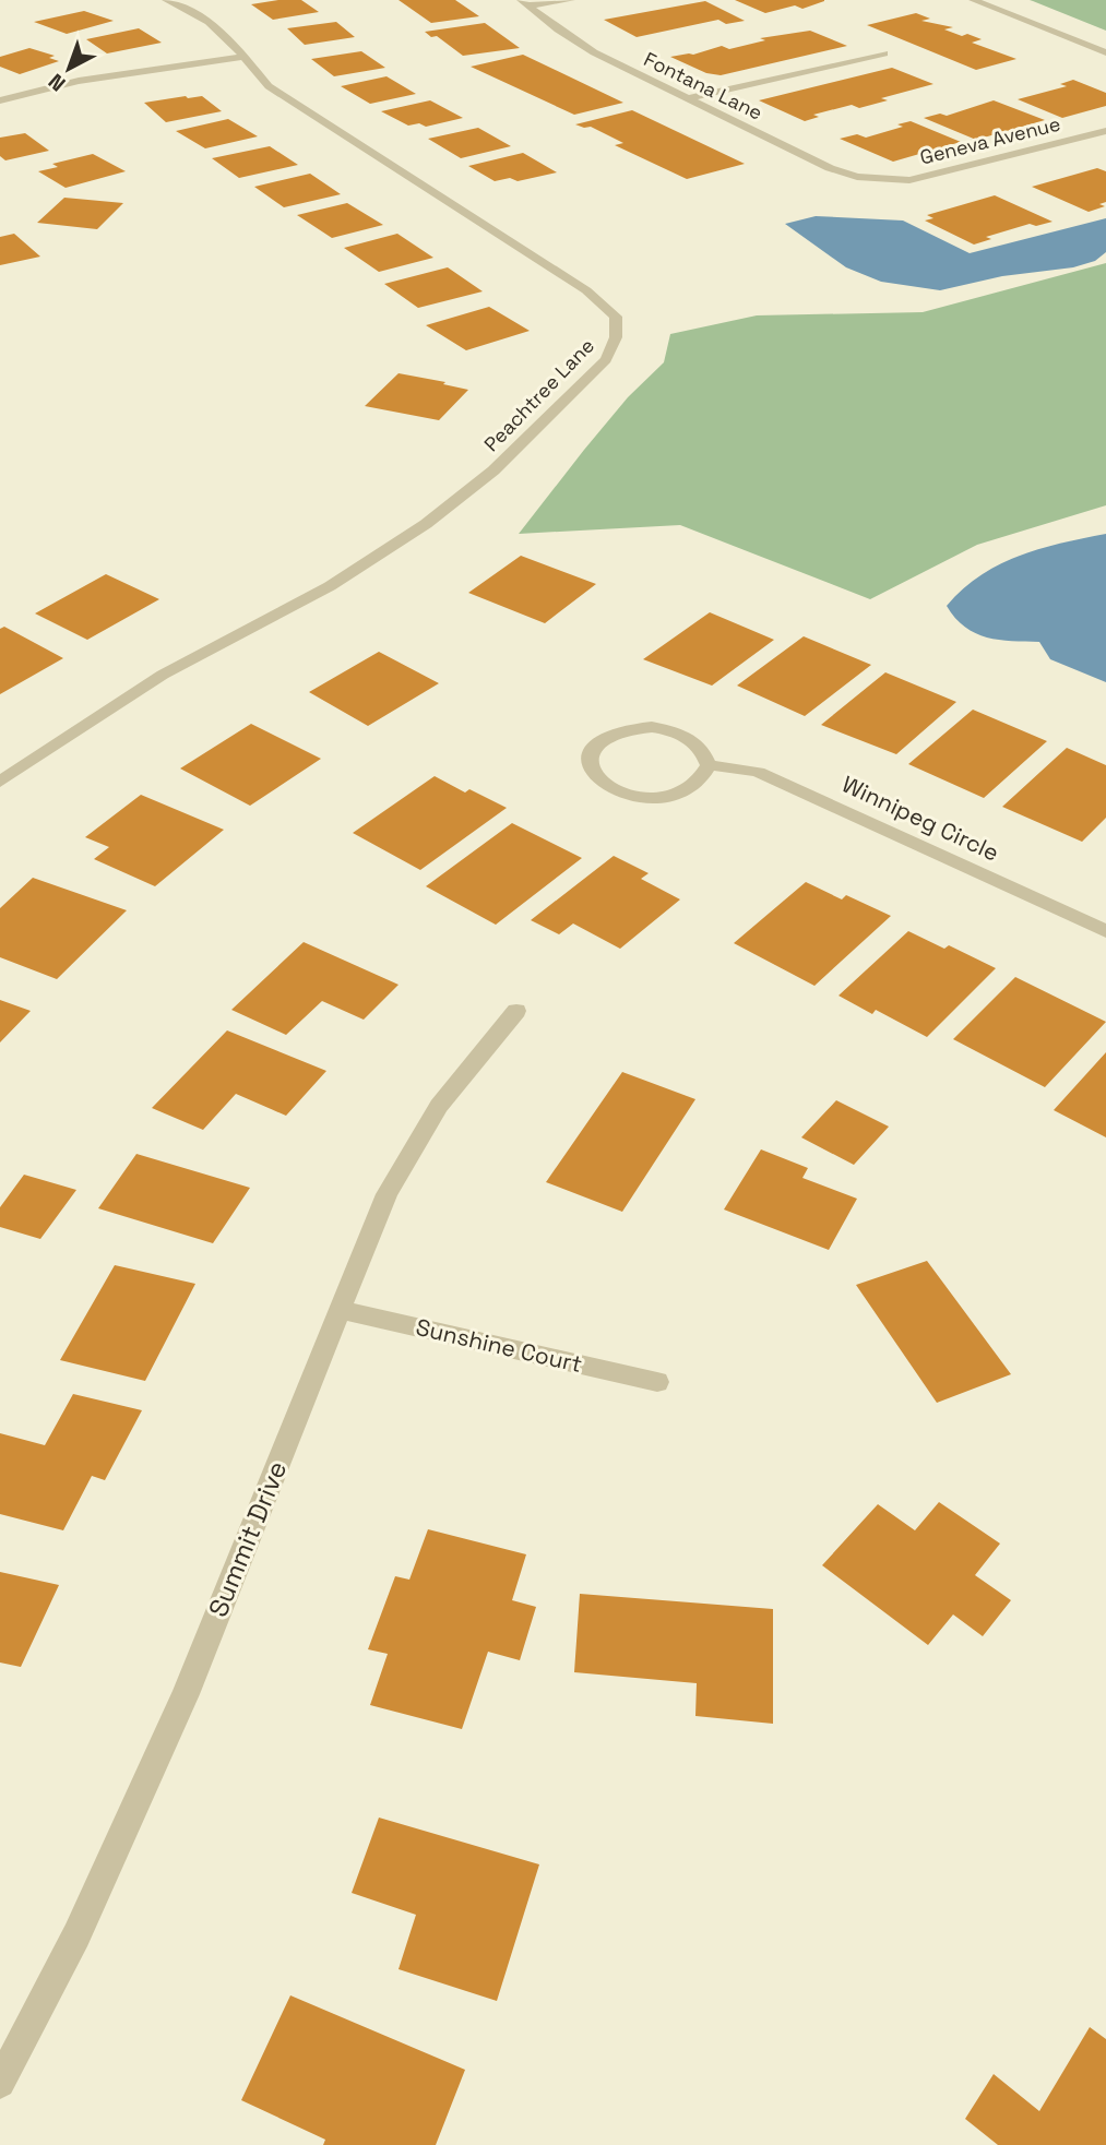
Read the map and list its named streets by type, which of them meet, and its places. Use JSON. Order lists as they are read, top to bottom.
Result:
{
  "streets": {
    "street": [
      "Fontana Lane",
      "Geneva Avenue",
      "Peachtree Lane",
      "Winnipeg Circle",
      "Sunshine Court",
      "Summit Drive"
    ]
  },
  "crossings": [
    ["Fontana Lane", "Geneva Avenue"],
    ["Sunshine Court", "Summit Drive"]
  ],
  "north": "bottom left"
}
